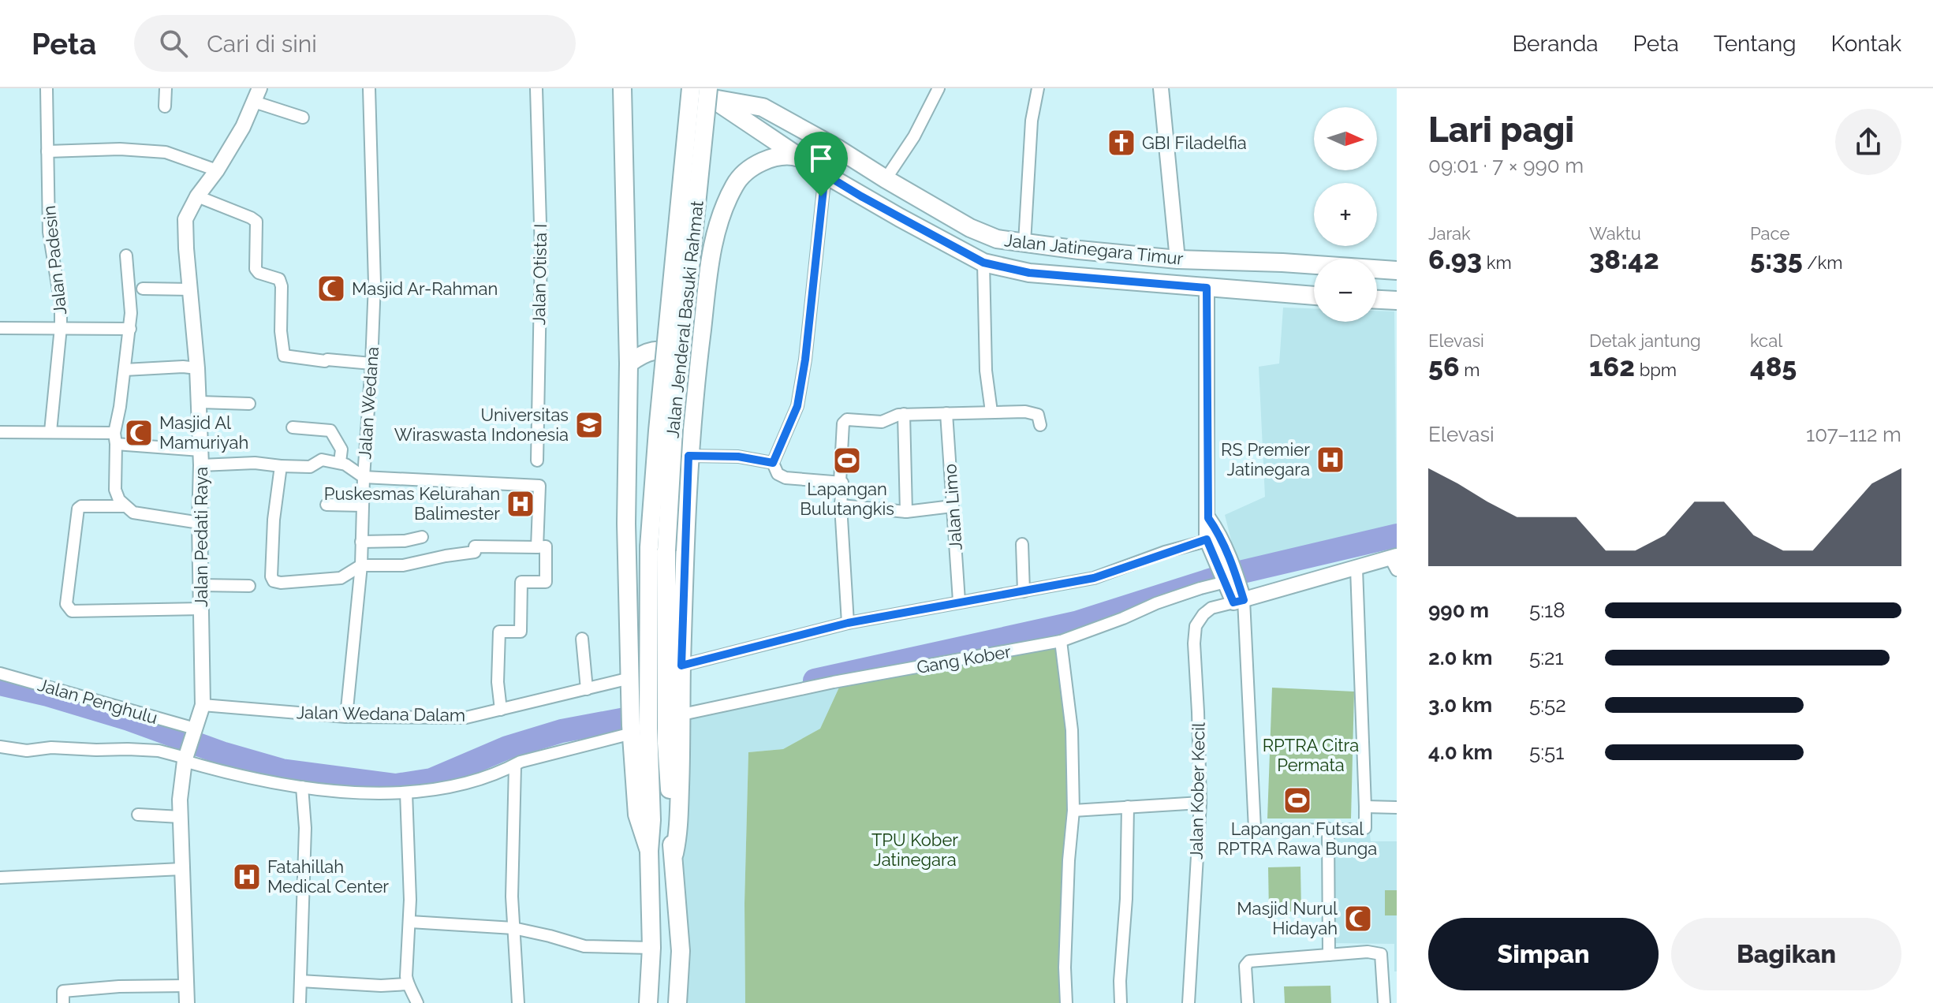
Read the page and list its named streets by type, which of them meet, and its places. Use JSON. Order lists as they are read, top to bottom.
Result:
{
  "streets": {
    "main road": ["Jalan Jatinegara Timur", "Jalan Jenderal Basuki Rahmat"],
    "street": [
      "Jalan Padesin",
      "Jalan Otista I",
      "Jalan Wedana",
      "Jalan Limo",
      "Jalan Pedati Raya",
      "Gang Kober",
      "Jalan Penghulu",
      "Jalan Wedana Dalam",
      "Jalan Kober Kecil"
    ]
  },
  "crossings": [
    ["Jalan Jatinegara Timur", "Jalan Jenderal Basuki Rahmat"],
    ["Jalan Jenderal Basuki Rahmat", "Gang Kober"],
    ["Jalan Jenderal Basuki Rahmat", "Jalan Wedana Dalam"],
    ["Jalan Wedana", "Jalan Wedana Dalam"],
    ["Jalan Pedati Raya", "Jalan Penghulu"],
    ["Jalan Pedati Raya", "Jalan Wedana Dalam"]
  ],
  "parks": ["RPTRA Citra Permata", "TPU Kober Jatinegara"],
  "places": {
    "church": ["GBI Filadelfia"],
    "mosque": ["Masjid Ar-Rahman", "Masjid Al Mamuriyah", "Masjid Nurul Hidayah"],
    "school or university": ["Universitas Wiraswasta Indonesia"],
    "hospital": ["RS Premier Jatinegara", "Puskesmas Kelurahan Balimester", "Fatahillah Medical Center"],
    "sports": ["Lapangan Bulutangkis", "Lapangan Futsal RPTRA Rawa Bunga"]
  },
  "north": "right",
  "page": {
    "header": "Peta",
    "search": "Cari di sini",
    "nav": [
      "Beranda",
      "Peta",
      "Tentang",
      "Kontak"
    ],
    "heading": ["Lari pagi", "09:01 · 7 × 990 m"],
    "map_buttons": ["+", "−"],
    "stats": [
      ["Jarak", "6.93 km"],
      ["Waktu", "38:42"],
      ["Pace", "5:35 /km"],
      ["Elevasi", "56 m"],
      ["Detak jantung", "162 bpm"],
      ["kcal", "485"]
    ],
    "chart": ["Elevasi", "107–112 m"],
    "list": [
      {
        "name": "990 m",
        "note": "5:18"
      },
      {
        "name": "2.0 km",
        "note": "5:21"
      },
      {
        "name": "3.0 km",
        "note": "5:52"
      },
      {
        "name": "4.0 km",
        "note": "5:51"
      }
    ],
    "buttons": ["Simpan", "Bagikan"]
  }
}
